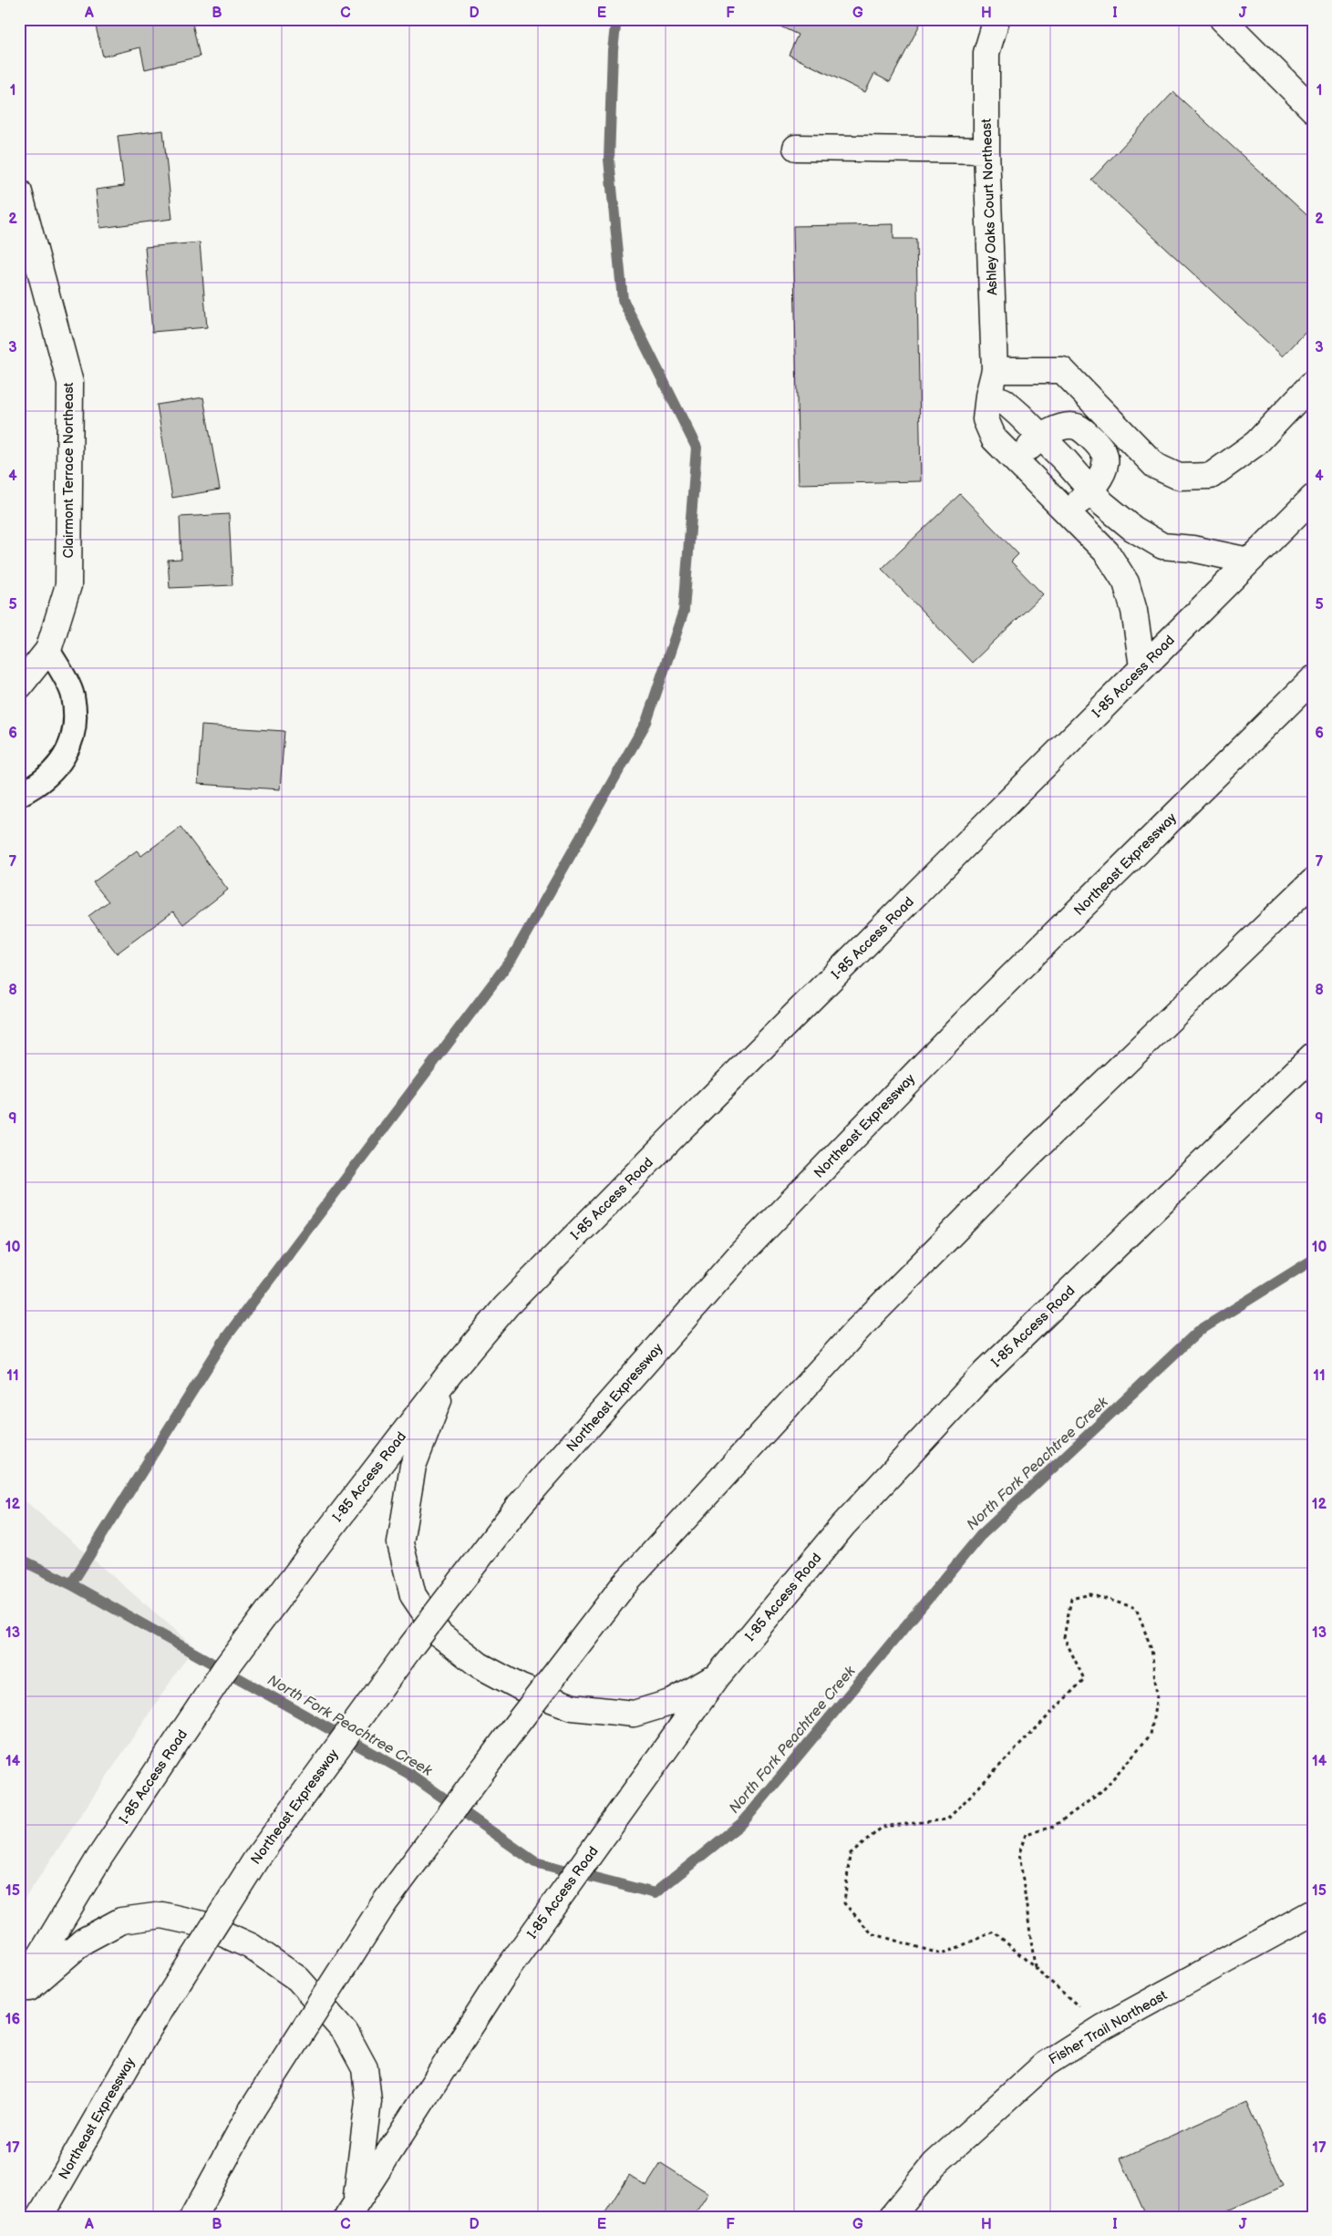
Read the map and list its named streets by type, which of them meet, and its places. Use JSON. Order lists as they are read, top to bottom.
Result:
{
  "streets": {
    "main road": [
      "Ashley Oaks Court Northeast",
      "Clairmont Terrace Northeast",
      "I-85 Access Road",
      "Northeast Expressway",
      "Fisher Trail Northeast"
    ]
  },
  "crossings": [
    ["Ashley Oaks Court Northeast", "I-85 Access Road"]
  ],
  "water": ["North Fork Peachtree Creek"],
  "grid": {
    "columns": [
      "A",
      "B",
      "C",
      "D",
      "E",
      "F",
      "G",
      "H",
      "I",
      "J"
    ],
    "rows": [
      "1",
      "2",
      "3",
      "4",
      "5",
      "6",
      "7",
      "8",
      "9",
      "10",
      "11",
      "12",
      "13",
      "14",
      "15",
      "16",
      "17"
    ]
  }
}
